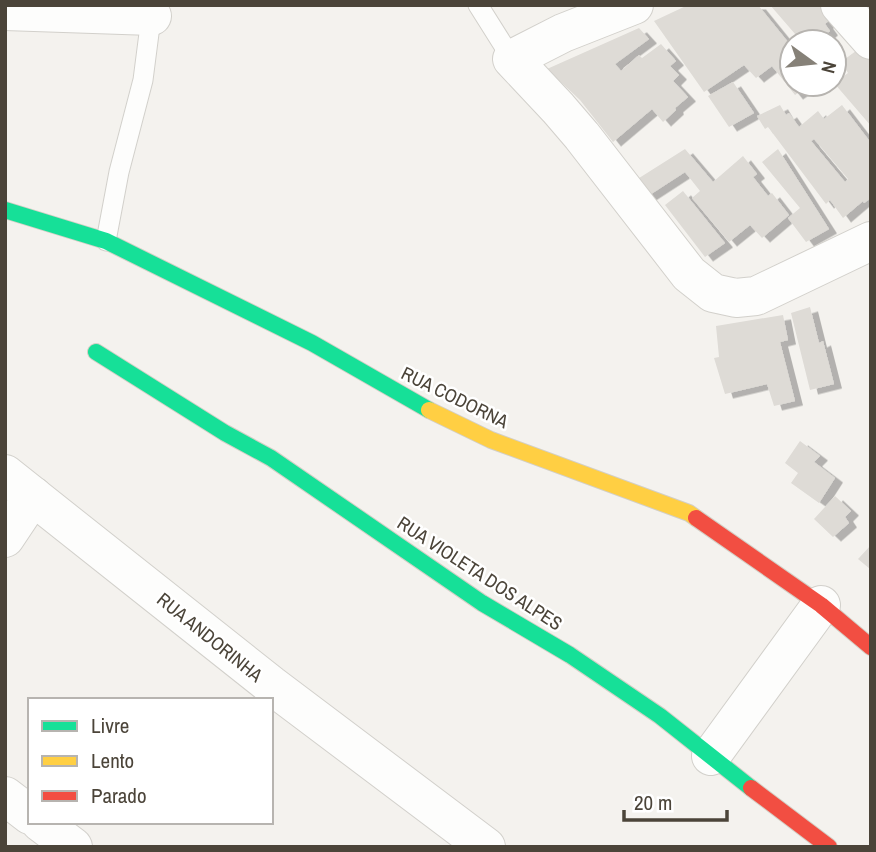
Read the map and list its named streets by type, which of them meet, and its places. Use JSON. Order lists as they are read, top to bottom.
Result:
{
  "streets": {
    "street": ["RUA CODORNA", "RUA VIOLETA DOS ALPES", "RUA ANDORINHA"]
  },
  "legend": ["Livre", "Lento", "Parado"],
  "scale_bar": "20 m",
  "north": "right"
}
